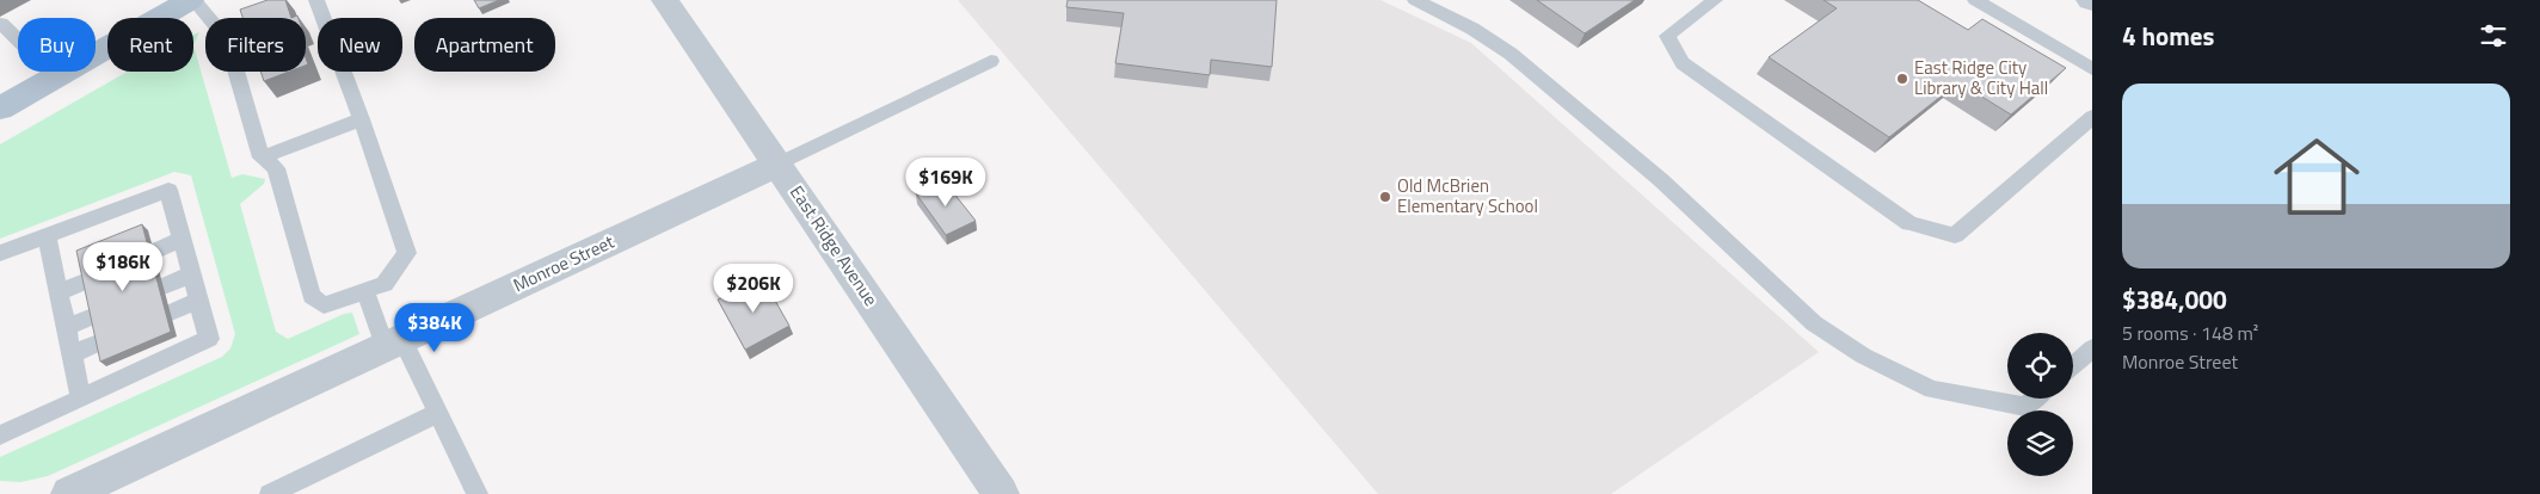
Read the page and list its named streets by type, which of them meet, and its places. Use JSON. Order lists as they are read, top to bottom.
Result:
{
  "streets": {
    "street": ["East Ridge Avenue", "Monroe Street"]
  },
  "crossings": [
    ["East Ridge Avenue", "Monroe Street"]
  ],
  "places": ["East Ridge City Library & City Hall", "Old McBrien Elementary School"],
  "page": {
    "heading": "4 homes",
    "chip": [
      "Buy",
      "Rent",
      "Filters",
      "New",
      "Apartment"
    ],
    "list": [
      {
        "name": "$384,000",
        "note": "5 rooms · 148 m² · Monroe Street"
      }
    ],
    "price": [
      "$169K",
      "$186K",
      "$206K",
      "$384K"
    ]
  }
}
